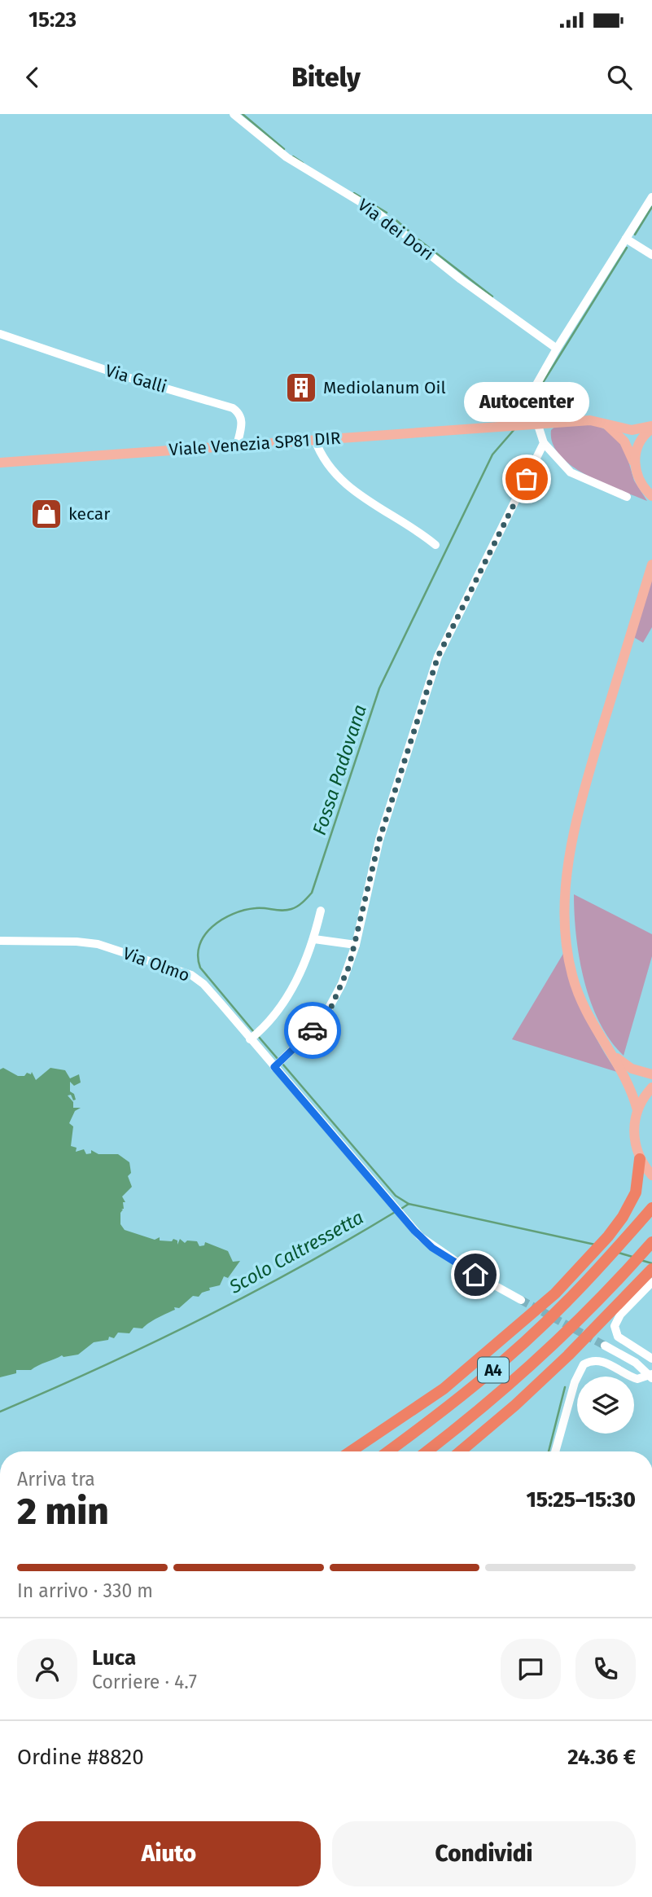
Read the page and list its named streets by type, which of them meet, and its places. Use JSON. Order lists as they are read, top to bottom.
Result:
{
  "streets": {
    "highway": ["A4"],
    "main road": ["Viale Venezia SP81 DIR"],
    "street": ["Via dei Dori", "Via Galli", "Via Olmo"]
  },
  "crossings": [
    ["Via Galli", "Viale Venezia SP81 DIR"]
  ],
  "water": ["Fossa Padovana", "Scolo Caltressetta"],
  "places": {
    "building": ["Mediolanum Oil"],
    "other": ["Autocenter"],
    "shop": ["kecar"]
  },
  "page": {
    "status": "15:23",
    "header": "Bitely",
    "bubble": "Autocenter",
    "heading": ["2 min", "Arriva tra", "15:25–15:30"],
    "panel": [
      "Luca",
      "Corriere · 4.7",
      "Ordine #8820",
      "24.36 €"
    ],
    "bar": "In arrivo · 330 m",
    "buttons": ["Aiuto", "Condividi"]
  }
}
